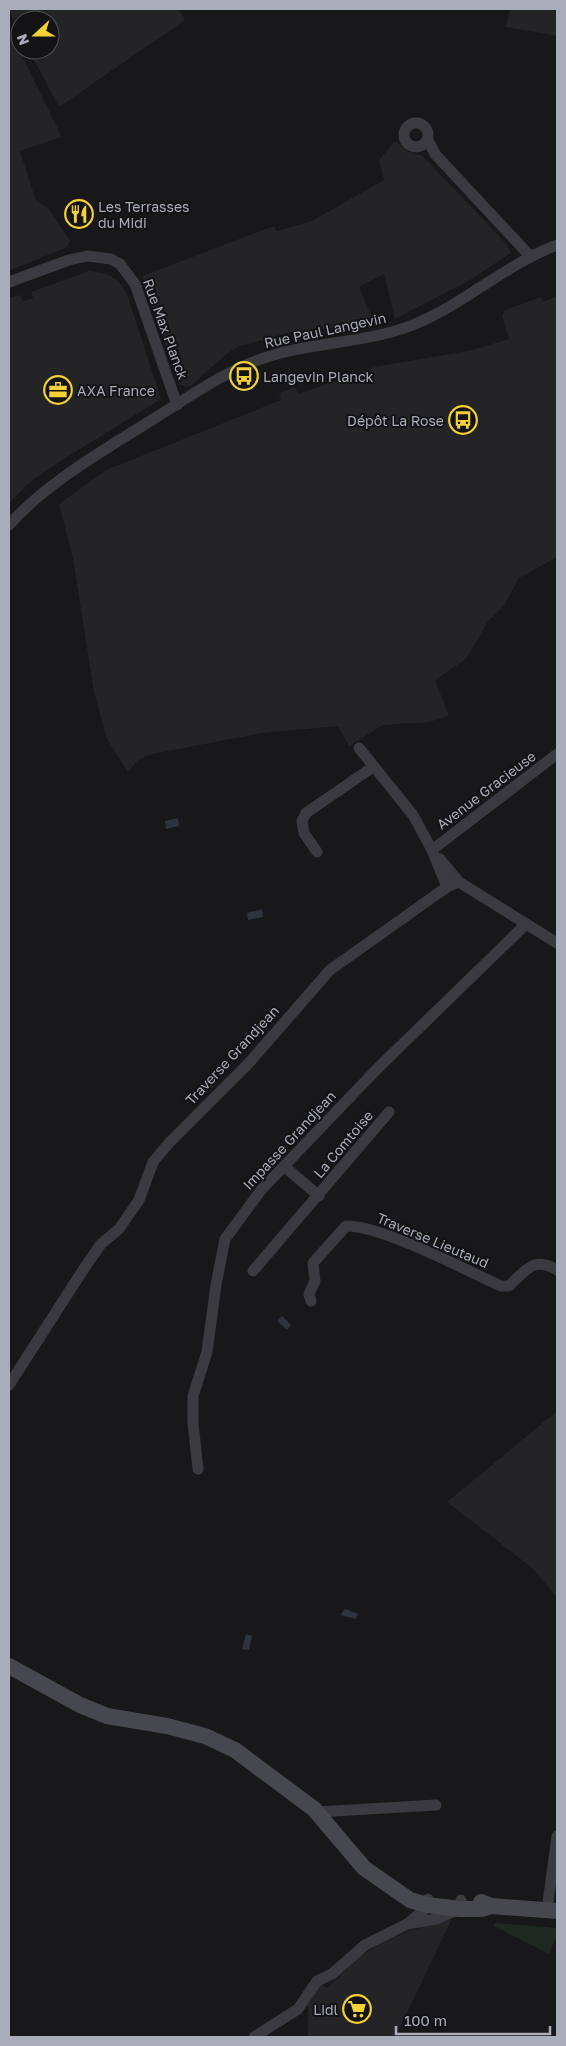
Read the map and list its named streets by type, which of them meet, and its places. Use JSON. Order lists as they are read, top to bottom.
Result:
{
  "streets": {
    "street": [
      "Rue Max Planck",
      "Rue Paul Langevin",
      "Avenue Gracieuse",
      "Traverse Grandjean",
      "Impasse Grandjean",
      "La Comtoise",
      "Traverse Lieutaud"
    ]
  },
  "crossings": [
    ["Rue Max Planck", "Rue Paul Langevin"],
    ["Impasse Grandjean", "La Comtoise"]
  ],
  "places": {
    "restaurant": ["Les Terrasses du Midi"],
    "bus stop": ["Langevin Planck", "Dépôt La Rose"],
    "office": ["AXA France"],
    "supermarket": ["Lidl"]
  },
  "scale_bar": "100 m",
  "north": "left"
}
